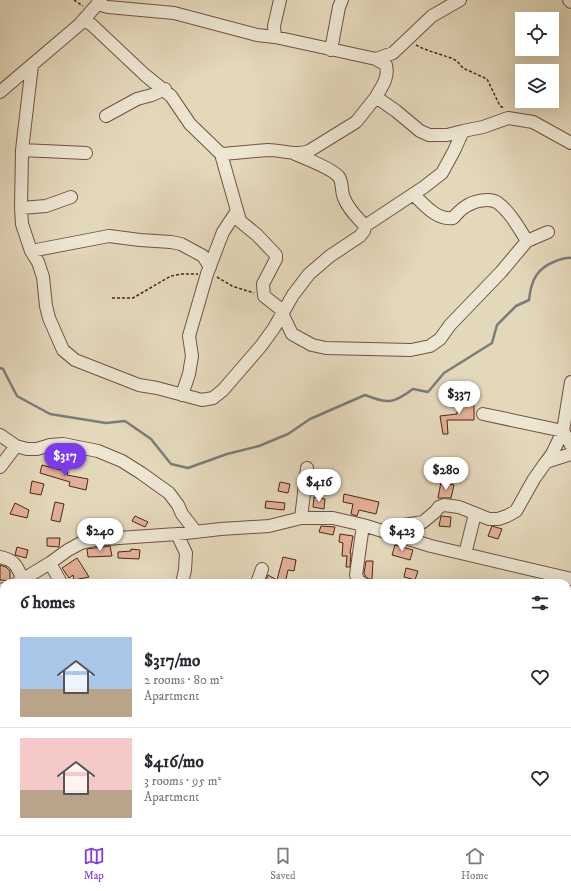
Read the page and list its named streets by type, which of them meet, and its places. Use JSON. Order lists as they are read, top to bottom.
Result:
{
  "page": {
    "price": [
      "$337",
      "$317",
      "$280",
      "$416",
      "$240",
      "$423"
    ],
    "heading": "6 homes",
    "list": [
      {
        "name": "$317/mo",
        "note": "2 rooms · 80 m² · Apartment"
      },
      {
        "name": "$416/mo",
        "note": "3 rooms · 95 m² · Apartment"
      }
    ],
    "tabs": ["Map", "Saved", "Home"]
  }
}
